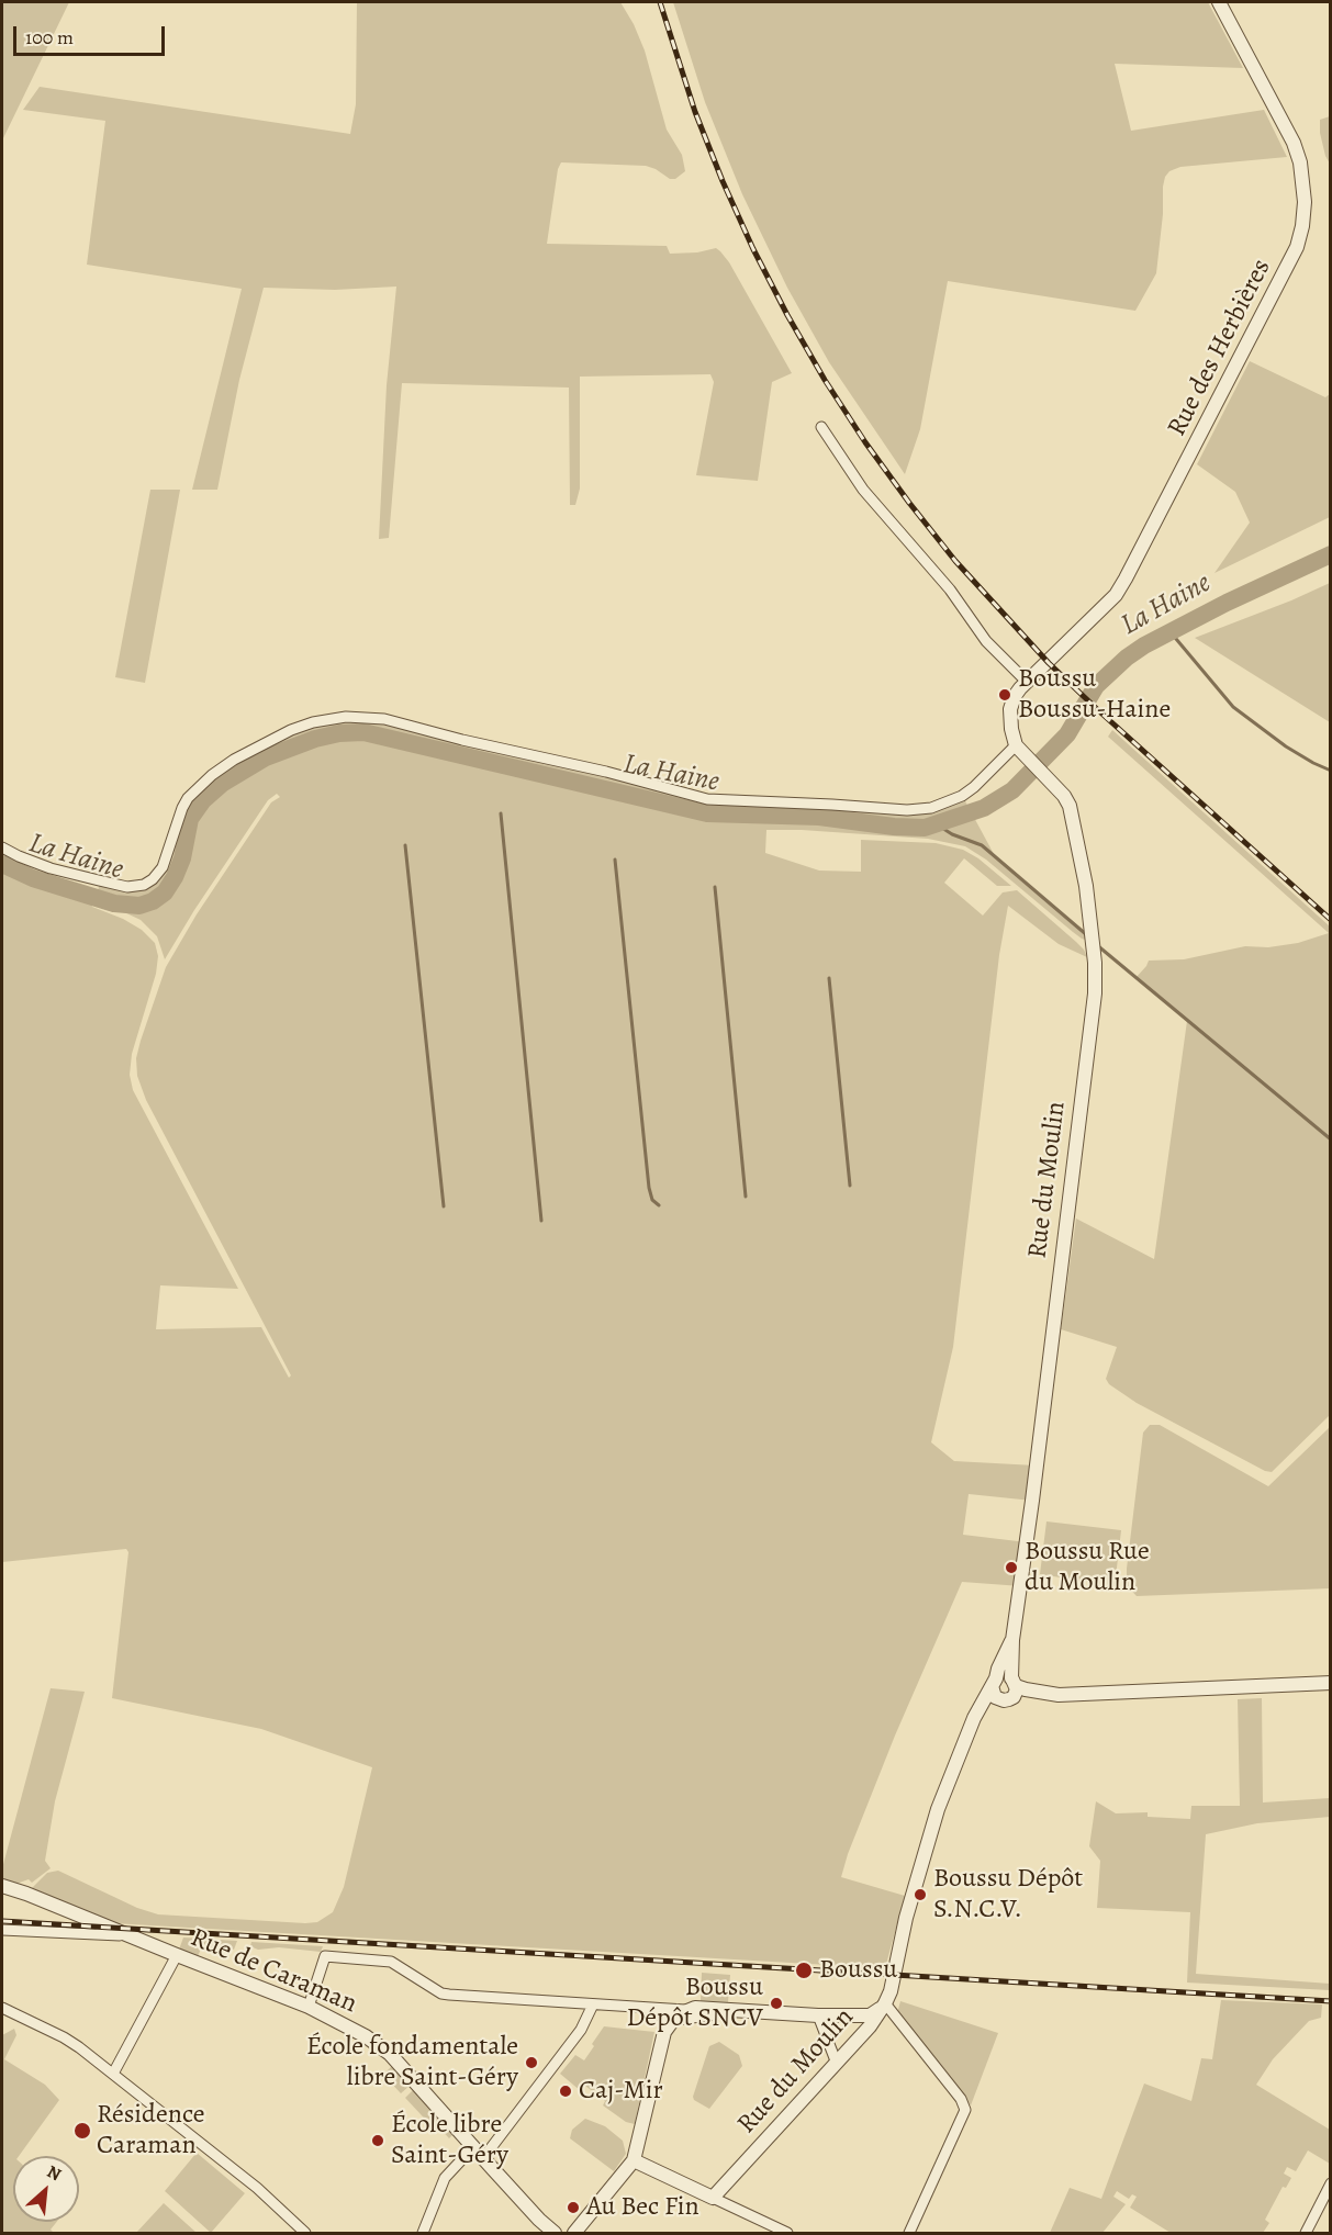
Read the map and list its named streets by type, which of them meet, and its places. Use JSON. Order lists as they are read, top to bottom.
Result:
{
  "streets": {
    "street": ["Rue des Herbières", "Rue du Moulin", "Rue de Caraman"]
  },
  "crossings": [
    ["Rue des Herbières", "Rue du Moulin"]
  ],
  "water": ["La Haine"],
  "places": [
    "Boussu Boussu-Haine",
    "Boussu Rue du Moulin",
    "Boussu Dépôt S.N.C.V.",
    "Boussu",
    "Boussu Dépôt SNCV",
    "École fondamentale libre Saint-Géry",
    "Caj-Mir",
    "Résidence Caraman",
    "École libre Saint-Géry",
    "Au Bec Fin"
  ],
  "scale_bar": "100 m",
  "north": "top right"
}
